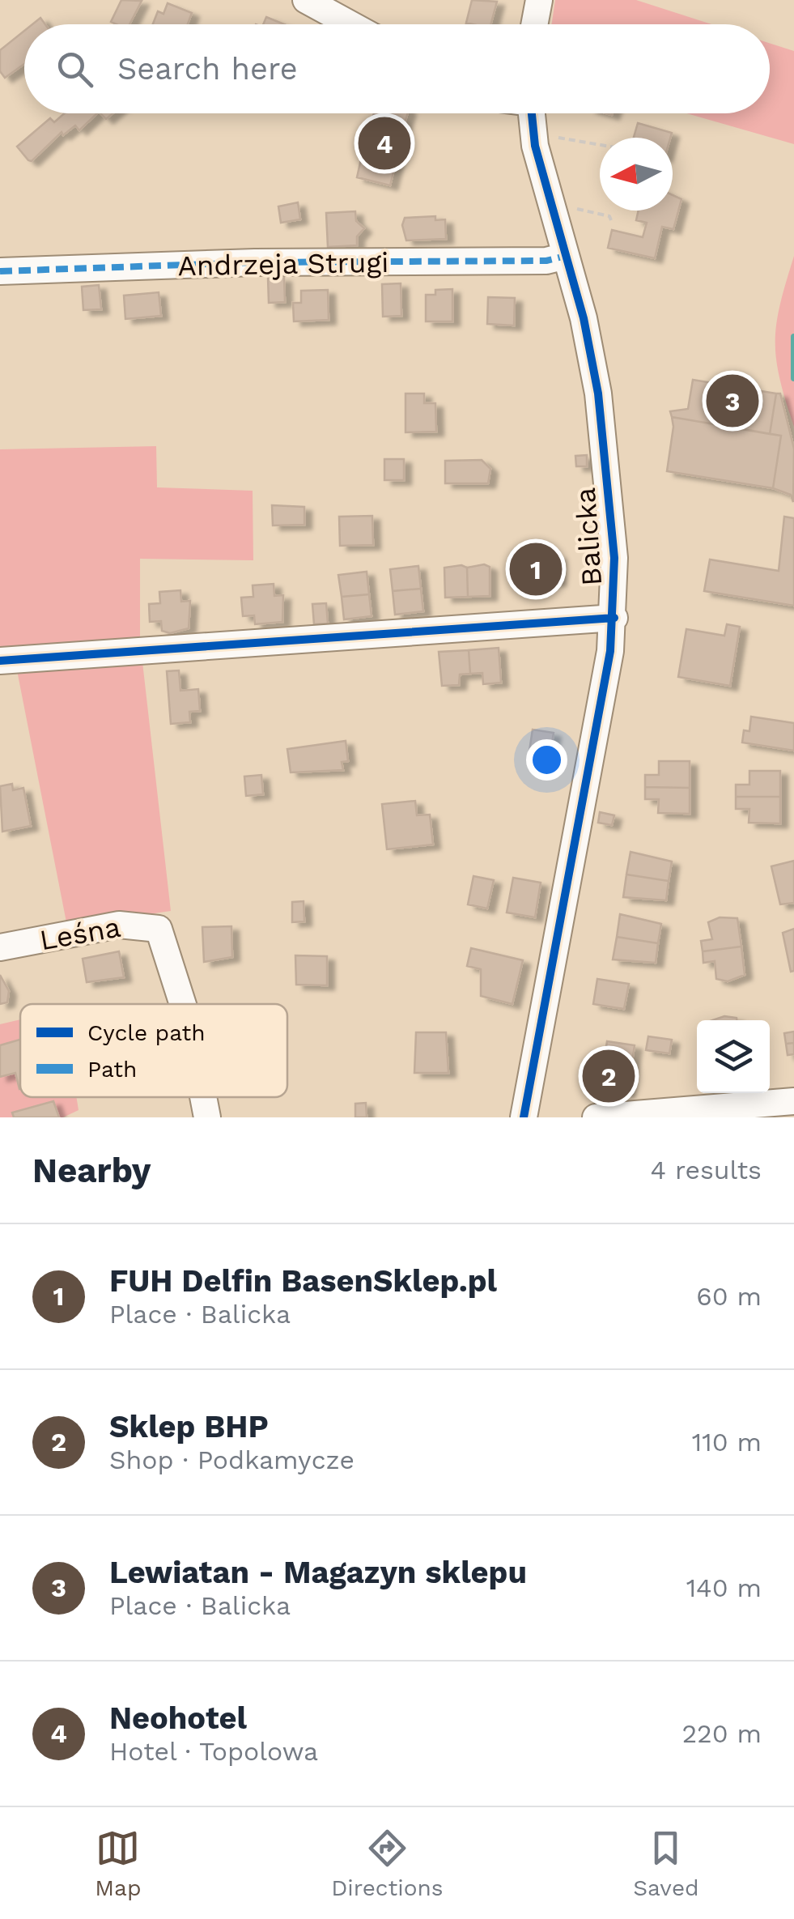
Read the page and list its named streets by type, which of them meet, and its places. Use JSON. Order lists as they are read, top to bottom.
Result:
{
  "streets": {
    "street": ["Andrzeja Strugi", "Balicka", "Leśna"]
  },
  "crossings": [
    ["Andrzeja Strugi", "Balicka"]
  ],
  "legend": ["Cycle path", "Path"],
  "north": "left",
  "page": {
    "search": "Search here",
    "pins": [
      "4",
      "3",
      "1",
      "2"
    ],
    "heading": ["Nearby", "4 results"],
    "list": [
      {
        "mark": "1",
        "name": "FUH Delfin BasenSklep.pl",
        "note": "Place · Balicka",
        "value": "60 m"
      },
      {
        "mark": "2",
        "name": "Sklep BHP",
        "note": "Shop · Podkamycze",
        "value": "110 m"
      },
      {
        "mark": "3",
        "name": "Lewiatan - Magazyn sklepu",
        "note": "Place · Balicka",
        "value": "140 m"
      },
      {
        "mark": "4",
        "name": "Neohotel",
        "note": "Hotel · Topolowa",
        "value": "220 m"
      }
    ],
    "nav": ["Map", "Directions", "Saved"]
  }
}
